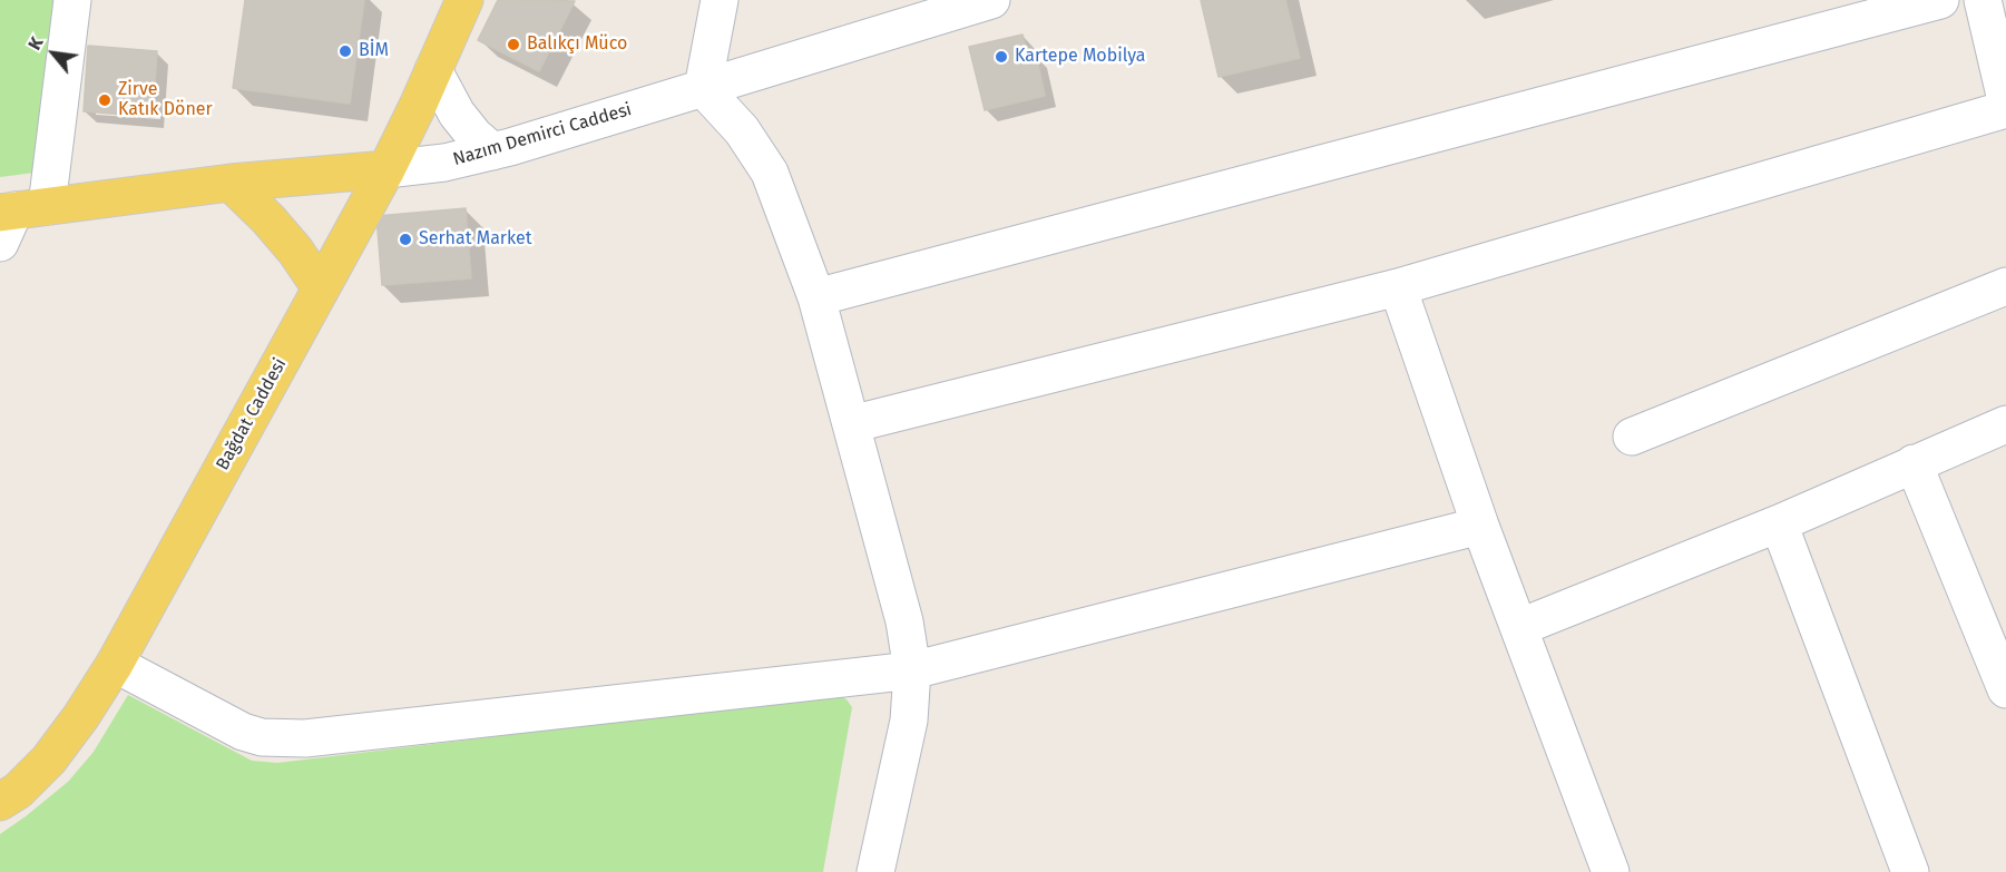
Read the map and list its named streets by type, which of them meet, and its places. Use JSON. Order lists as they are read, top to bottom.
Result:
{
  "streets": {
    "main road": ["Nazım Demirci Caddesi", "Bağdat Caddesi"]
  },
  "crossings": [
    ["Nazım Demirci Caddesi", "Bağdat Caddesi"]
  ],
  "places": [
    "Balıkçı Müco",
    "BİM",
    "Kartepe Mobilya",
    "Zirve Katık Döner",
    "Serhat Market"
  ],
  "north": "top left"
}
